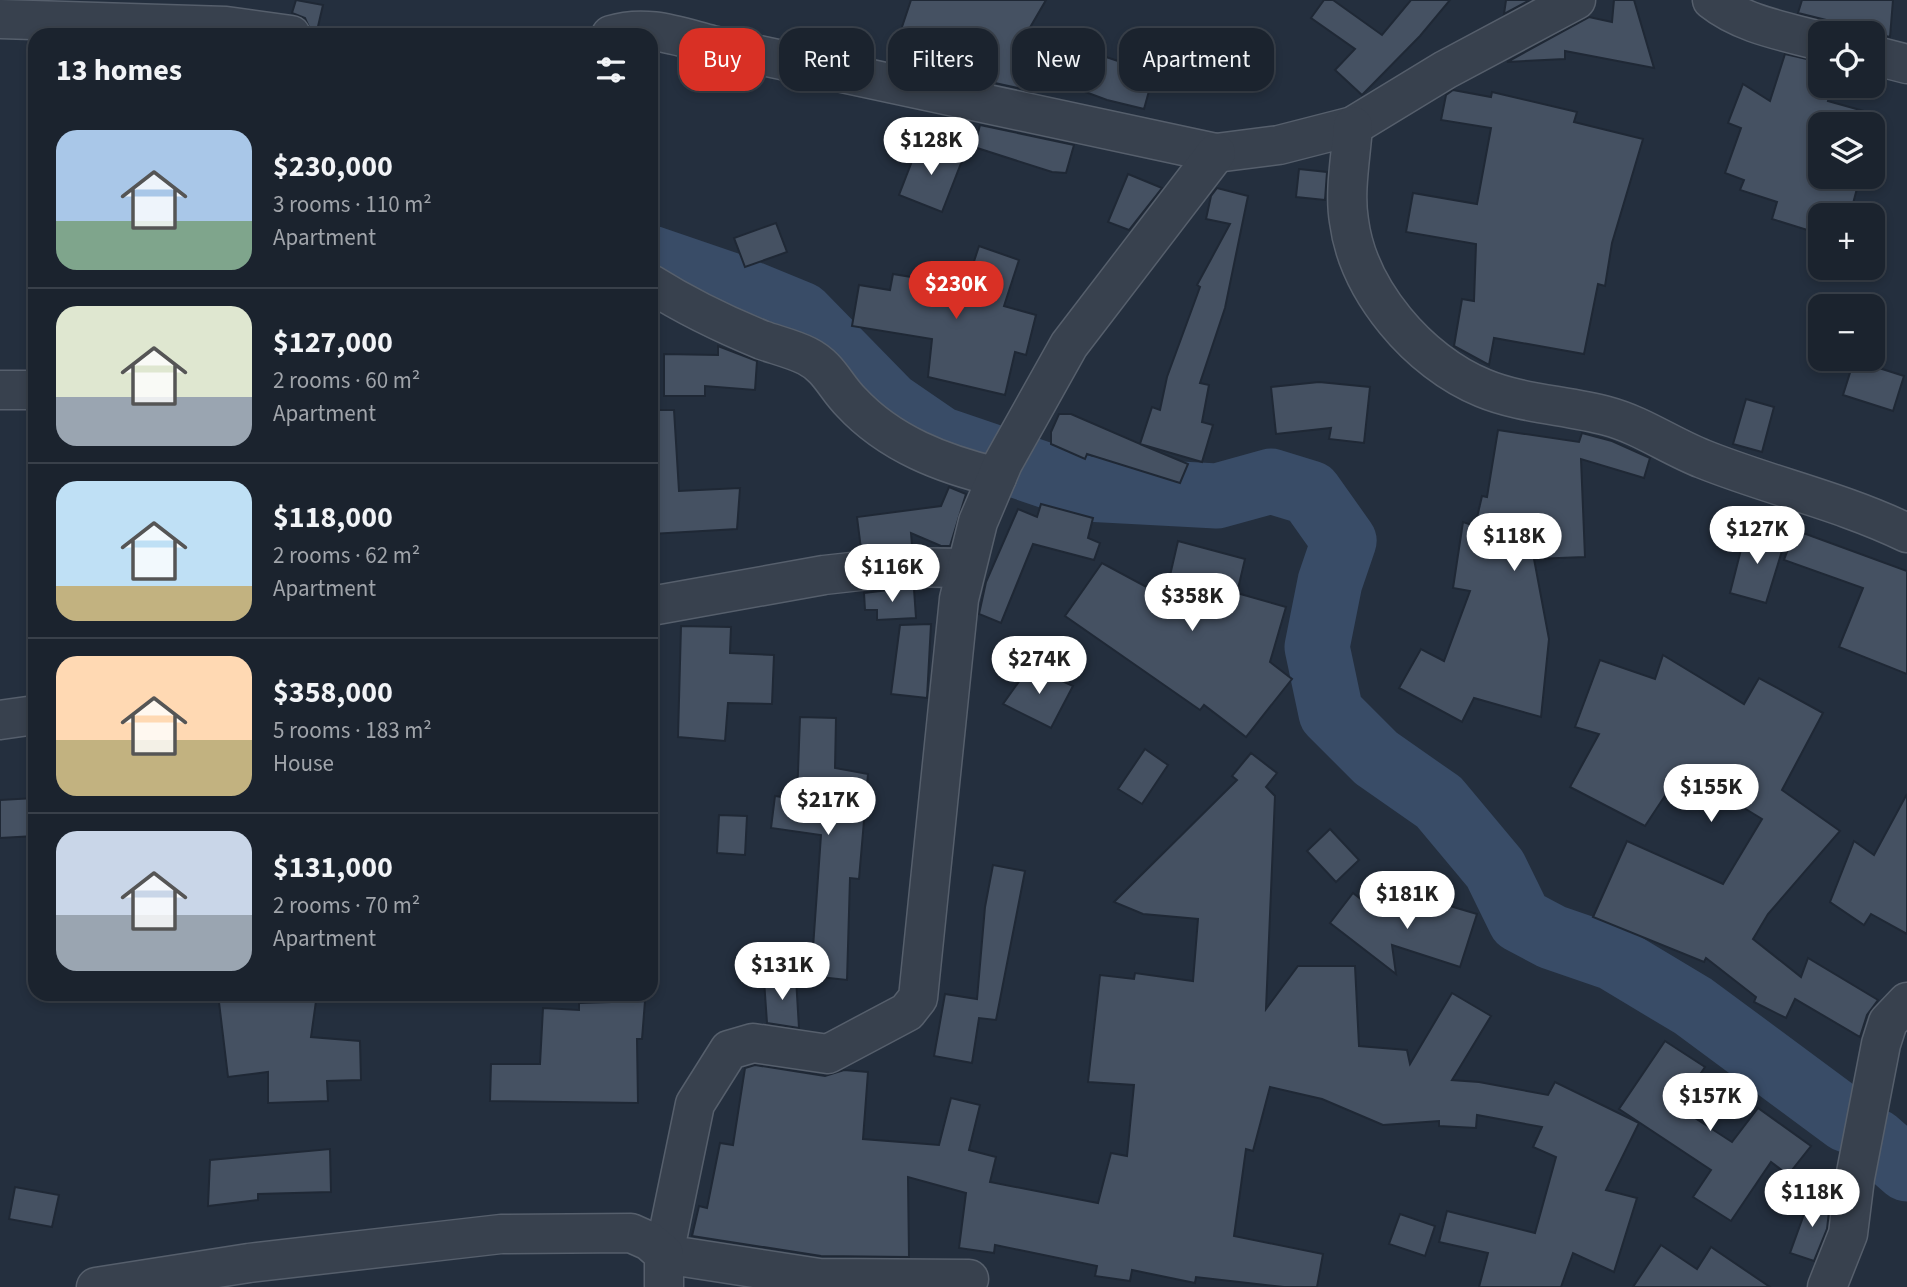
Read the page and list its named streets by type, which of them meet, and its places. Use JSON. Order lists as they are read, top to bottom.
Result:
{
  "page": {
    "map_buttons": ["+", "−"],
    "chip": [
      "Buy",
      "Rent",
      "Filters",
      "New",
      "Apartment"
    ],
    "heading": "13 homes",
    "list": [
      {
        "name": "$230,000",
        "note": "3 rooms · 110 m² · Apartment"
      },
      {
        "name": "$127,000",
        "note": "2 rooms · 60 m² · Apartment"
      },
      {
        "name": "$118,000",
        "note": "2 rooms · 62 m² · Apartment"
      },
      {
        "name": "$358,000",
        "note": "5 rooms · 183 m² · House"
      },
      {
        "name": "$131,000",
        "note": "2 rooms · 70 m² · Apartment"
      }
    ],
    "price": [
      "$128K",
      "$230K",
      "$127K",
      "$118K",
      "$116K",
      "$358K",
      "$274K",
      "$155K",
      "$217K",
      "$181K",
      "$131K",
      "$157K",
      "$118K"
    ]
  }
}
